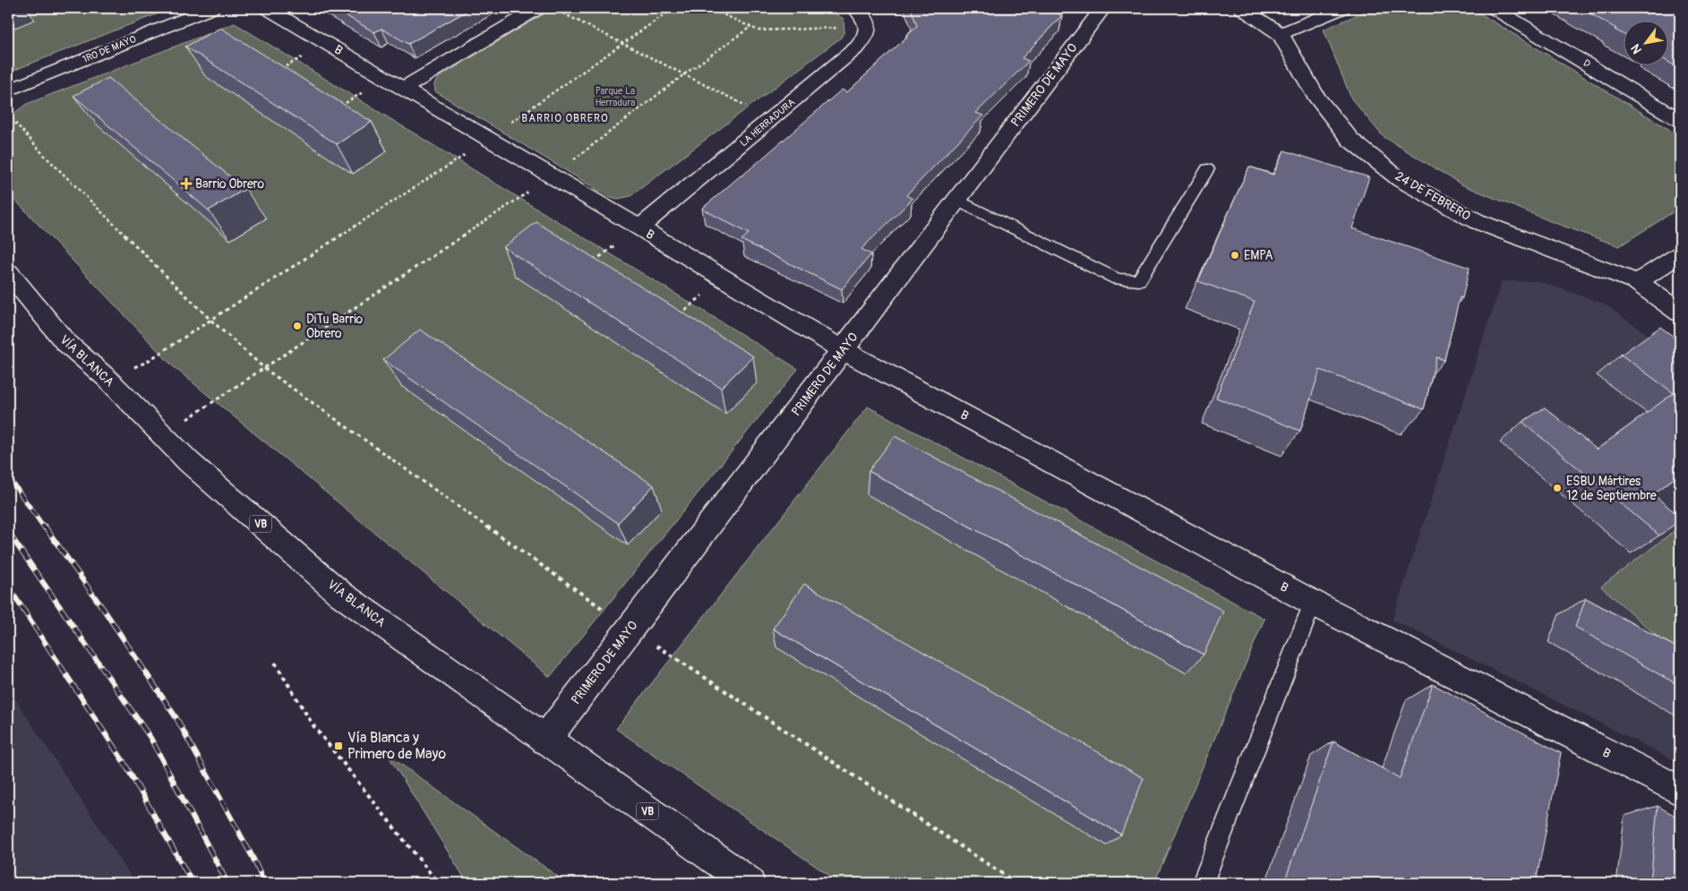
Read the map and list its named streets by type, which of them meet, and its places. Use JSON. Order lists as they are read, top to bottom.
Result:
{
  "streets": {
    "street": [
      "1RO DE MAYO",
      "B",
      "D",
      "PRIMERO DE MAYO",
      "LA HERRADURA",
      "24 DE FEBRERO",
      "VÍA BLANCA",
      "VB"
    ]
  },
  "crossings": [
    ["B", "PRIMERO DE MAYO"],
    ["B", "LA HERRADURA"],
    ["PRIMERO DE MAYO", "VÍA BLANCA"]
  ],
  "districts": ["BARRIO OBRERO"],
  "parks": ["Parque La Herradura"],
  "places": {
    "health": ["Barrio Obrero"],
    "other": ["EMPA", "DiTu Barrio Obrero", "ESBU Mártires 12 de Septiembre"],
    "transit": ["Vía Blanca y Primero de Mayo"]
  },
  "north": "bottom left"
}
